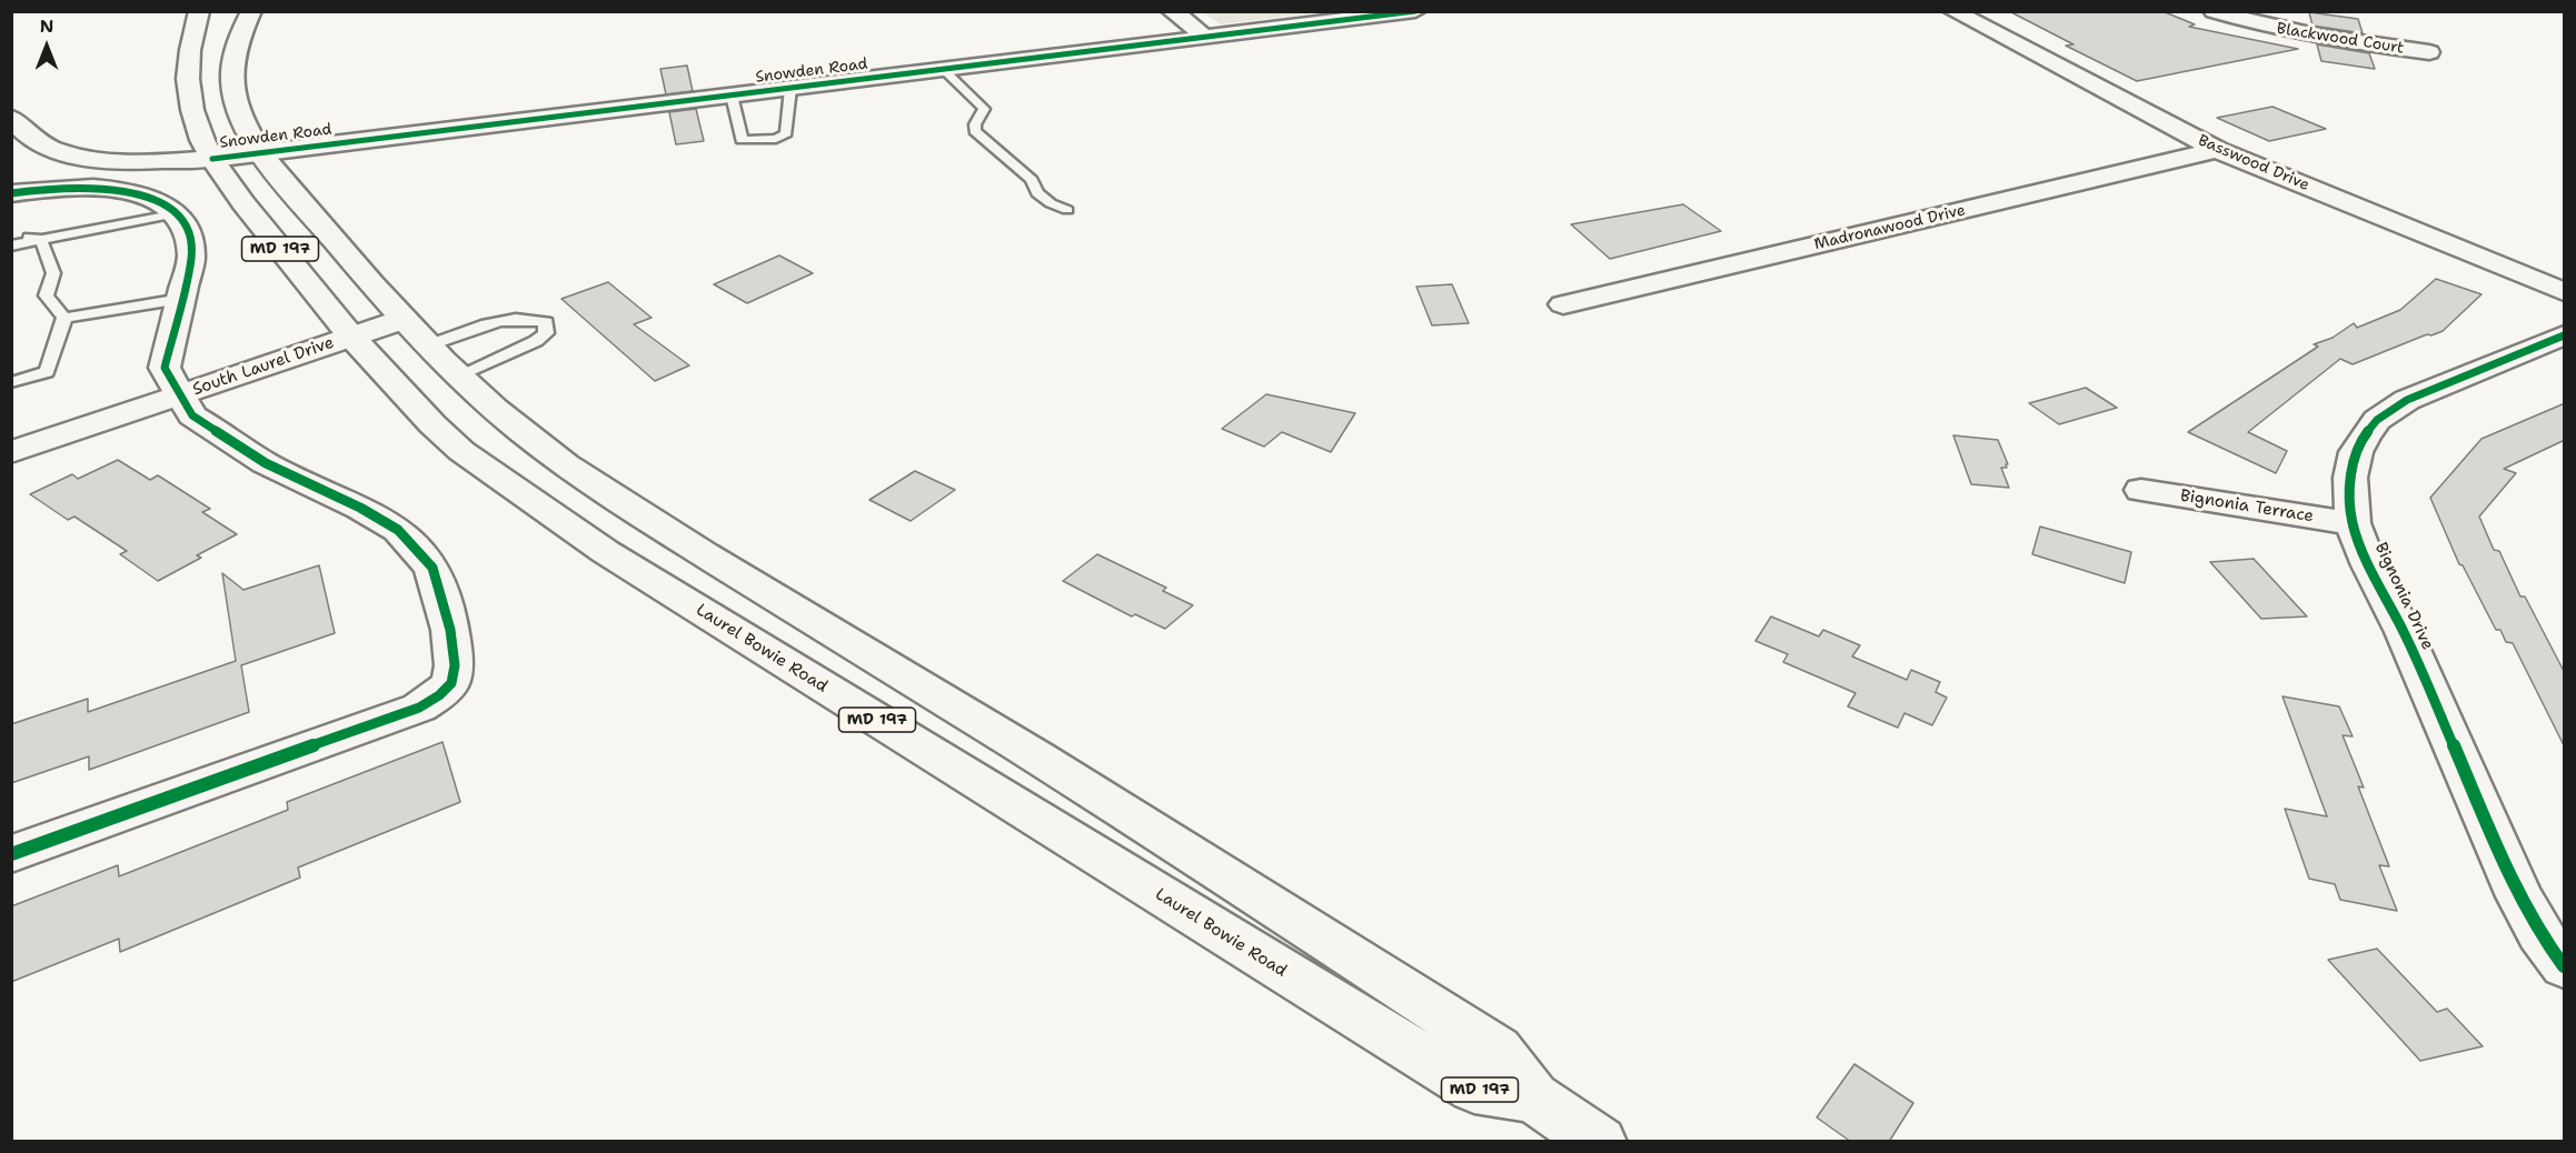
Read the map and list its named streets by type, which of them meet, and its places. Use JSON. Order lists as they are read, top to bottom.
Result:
{
  "streets": {
    "main road": [
      "Blackwood Court",
      "Snowden Road",
      "Basswood Drive",
      "Madronawood Drive",
      "MD 197",
      "South Laurel Drive",
      "Bignonia Terrace",
      "Bignonia Drive",
      "Laurel Bowie Road"
    ]
  },
  "crossings": [
    ["Snowden Road", "Laurel Bowie Road"],
    ["Basswood Drive", "Madronawood Drive"],
    ["South Laurel Drive", "Laurel Bowie Road"],
    ["Bignonia Terrace", "Bignonia Drive"]
  ],
  "north": "top"
}
